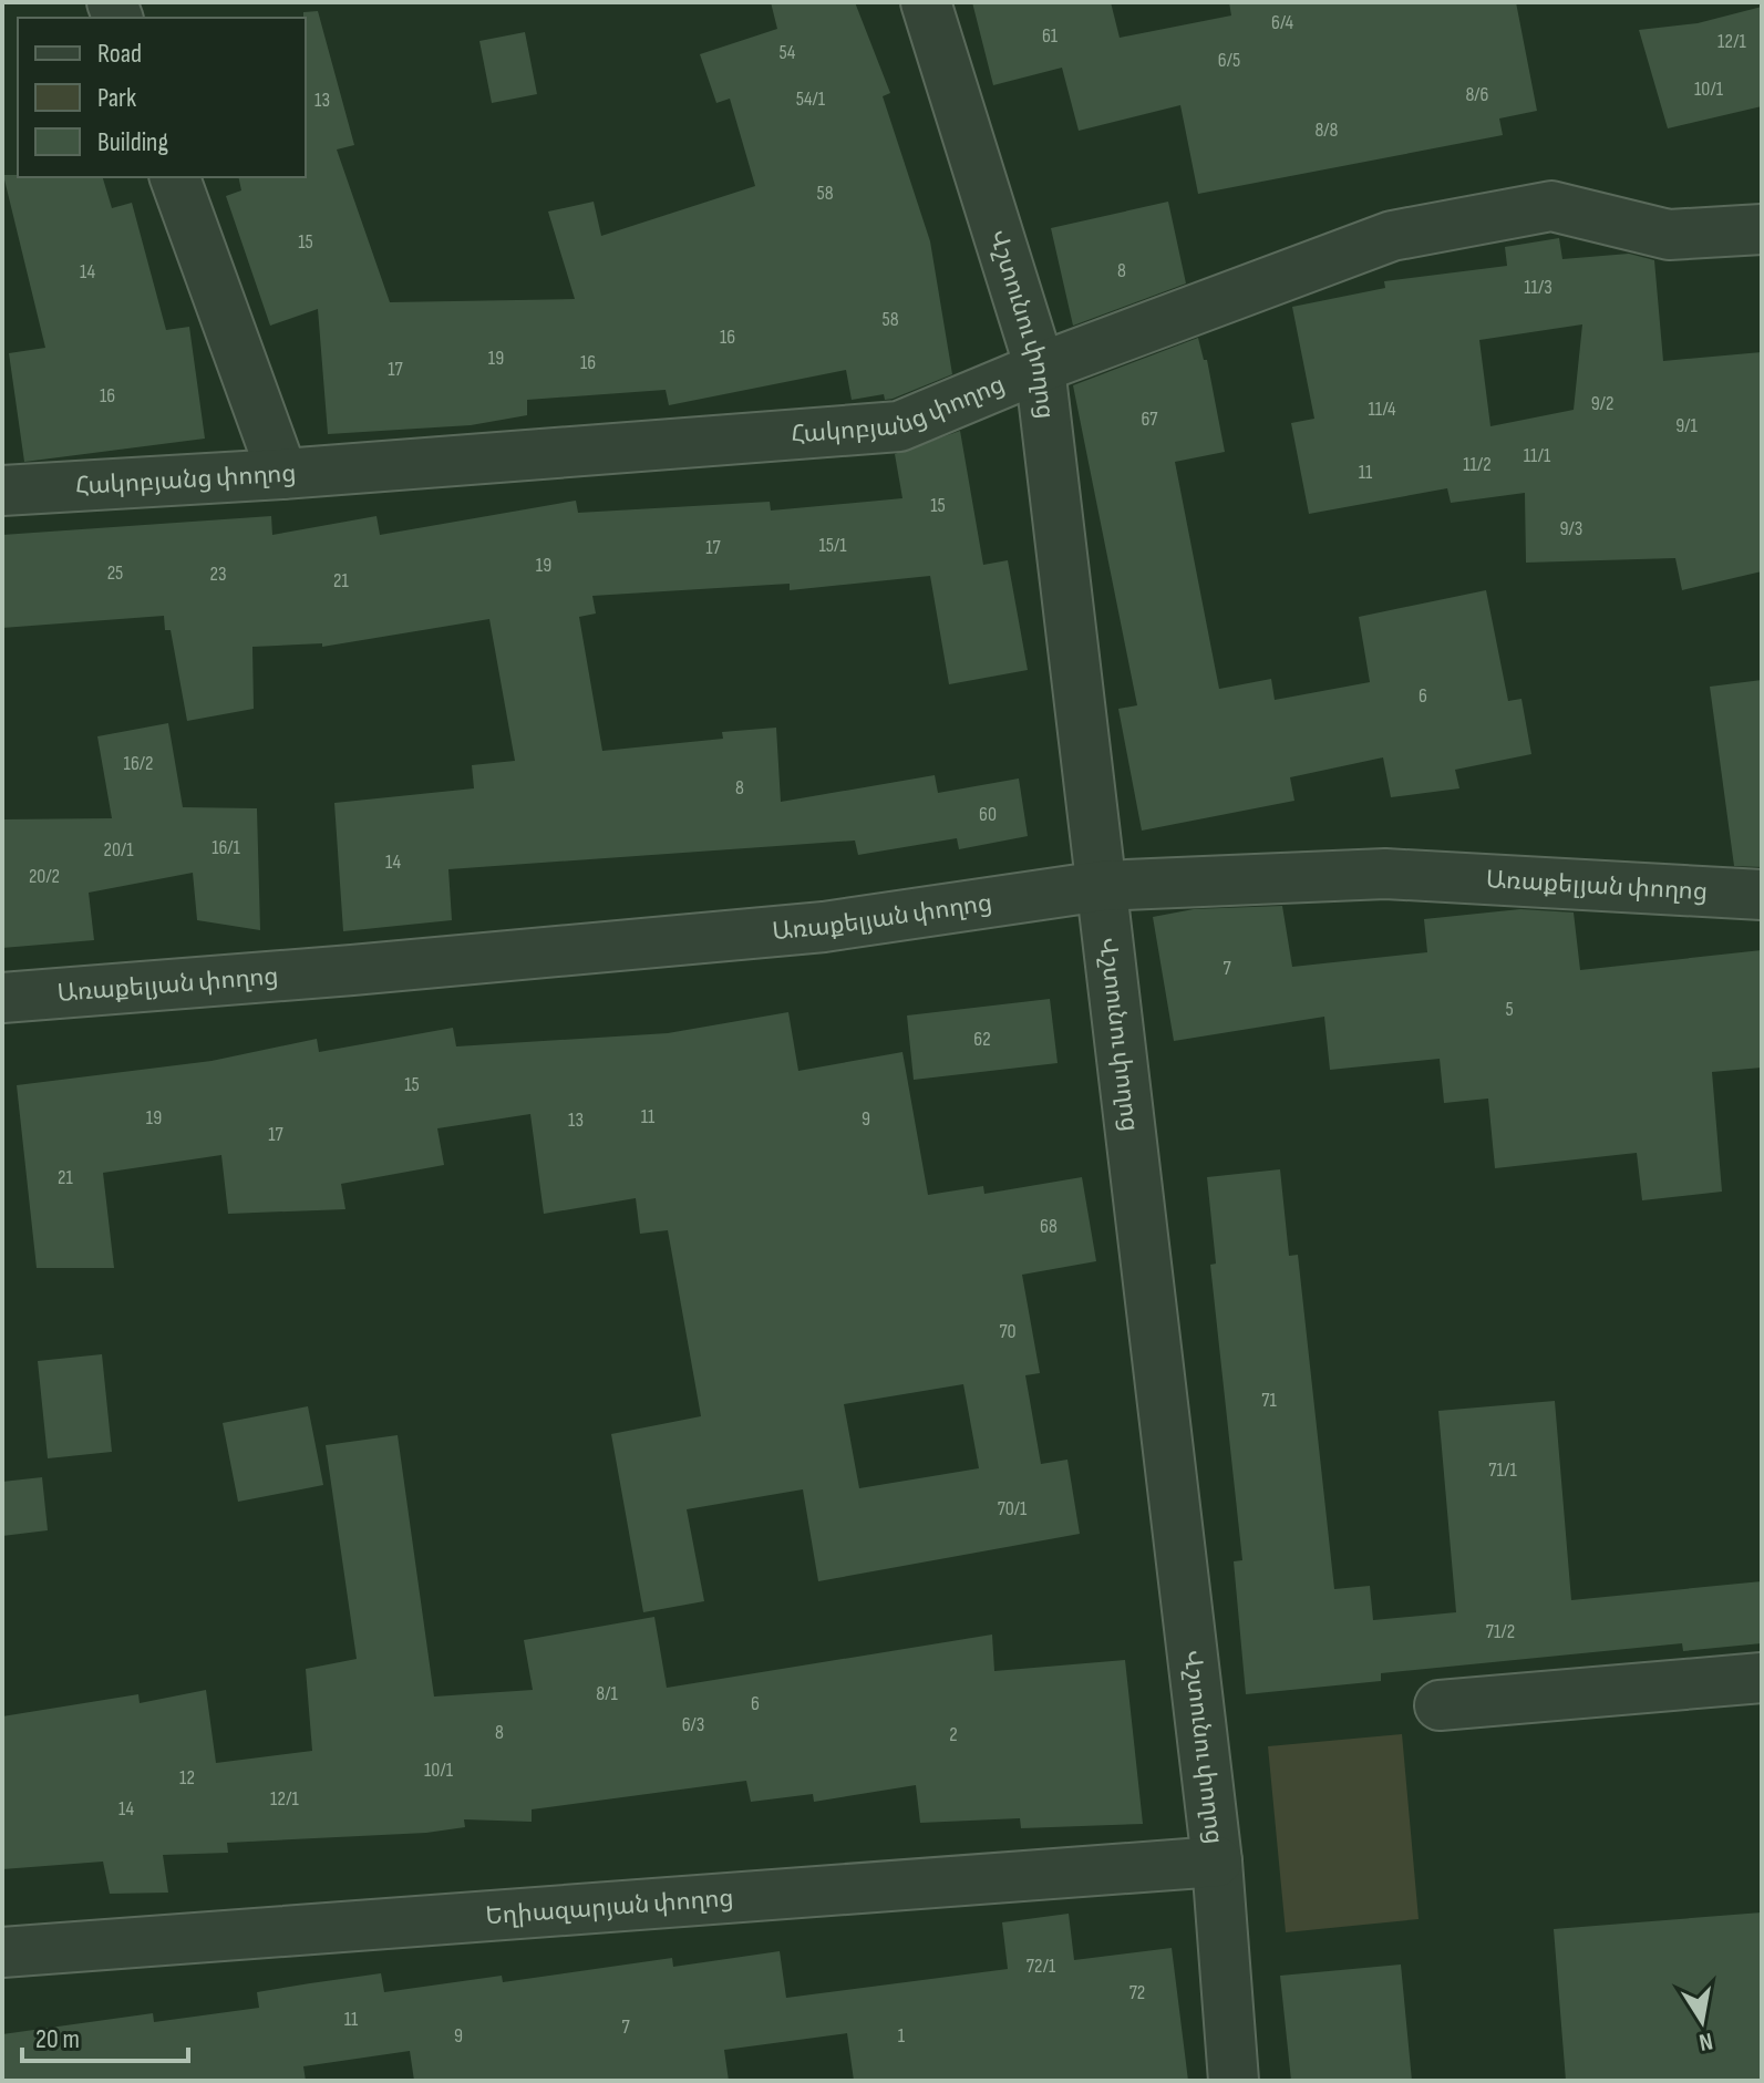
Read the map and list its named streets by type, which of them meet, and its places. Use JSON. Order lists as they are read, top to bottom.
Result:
{
  "streets": {
    "street": [
      "Վշտունու փողոց",
      "Հակոբյանց փողոց",
      "Առաքելյան փողոց",
      "Եղիազարյան փողոց"
    ]
  },
  "crossings": [
    ["Վշտունու փողոց", "Հակոբյանց փողոց"],
    ["Վշտունու փողոց", "Առաքելյան փողոց"],
    ["Վշտունու փողոց", "Եղիազարյան փողոց"]
  ],
  "house_numbers": [
    "6/4",
    "61",
    "12/1",
    "54",
    "6/5",
    "10/1",
    "8/6",
    "54/1",
    "13",
    "8/8",
    "58",
    "15",
    "8",
    "14",
    "11/3",
    "58",
    "16",
    "19",
    "16",
    "17",
    "16",
    "9/2",
    "11/4",
    "67",
    "9/1",
    "11/1",
    "11/2",
    "11",
    "15",
    "9/3",
    "15/1",
    "17",
    "19",
    "25",
    "23",
    "21",
    "6",
    "16/2",
    "8",
    "60",
    "16/1",
    "20/1",
    "14",
    "20/2",
    "7",
    "5",
    "62",
    "15",
    "11",
    "19",
    "9",
    "13",
    "17",
    "21",
    "68",
    "70",
    "71",
    "71/1",
    "70/1",
    "71/2",
    "8/1",
    "6",
    "6/3",
    "8",
    "2",
    "10/1",
    "12",
    "12/1",
    "14",
    "72/1",
    "72",
    "11",
    "7",
    "9",
    "1"
  ],
  "legend": ["Road", "Park", "Building"],
  "scale_bar": "20 m",
  "north": "bottom"
}
